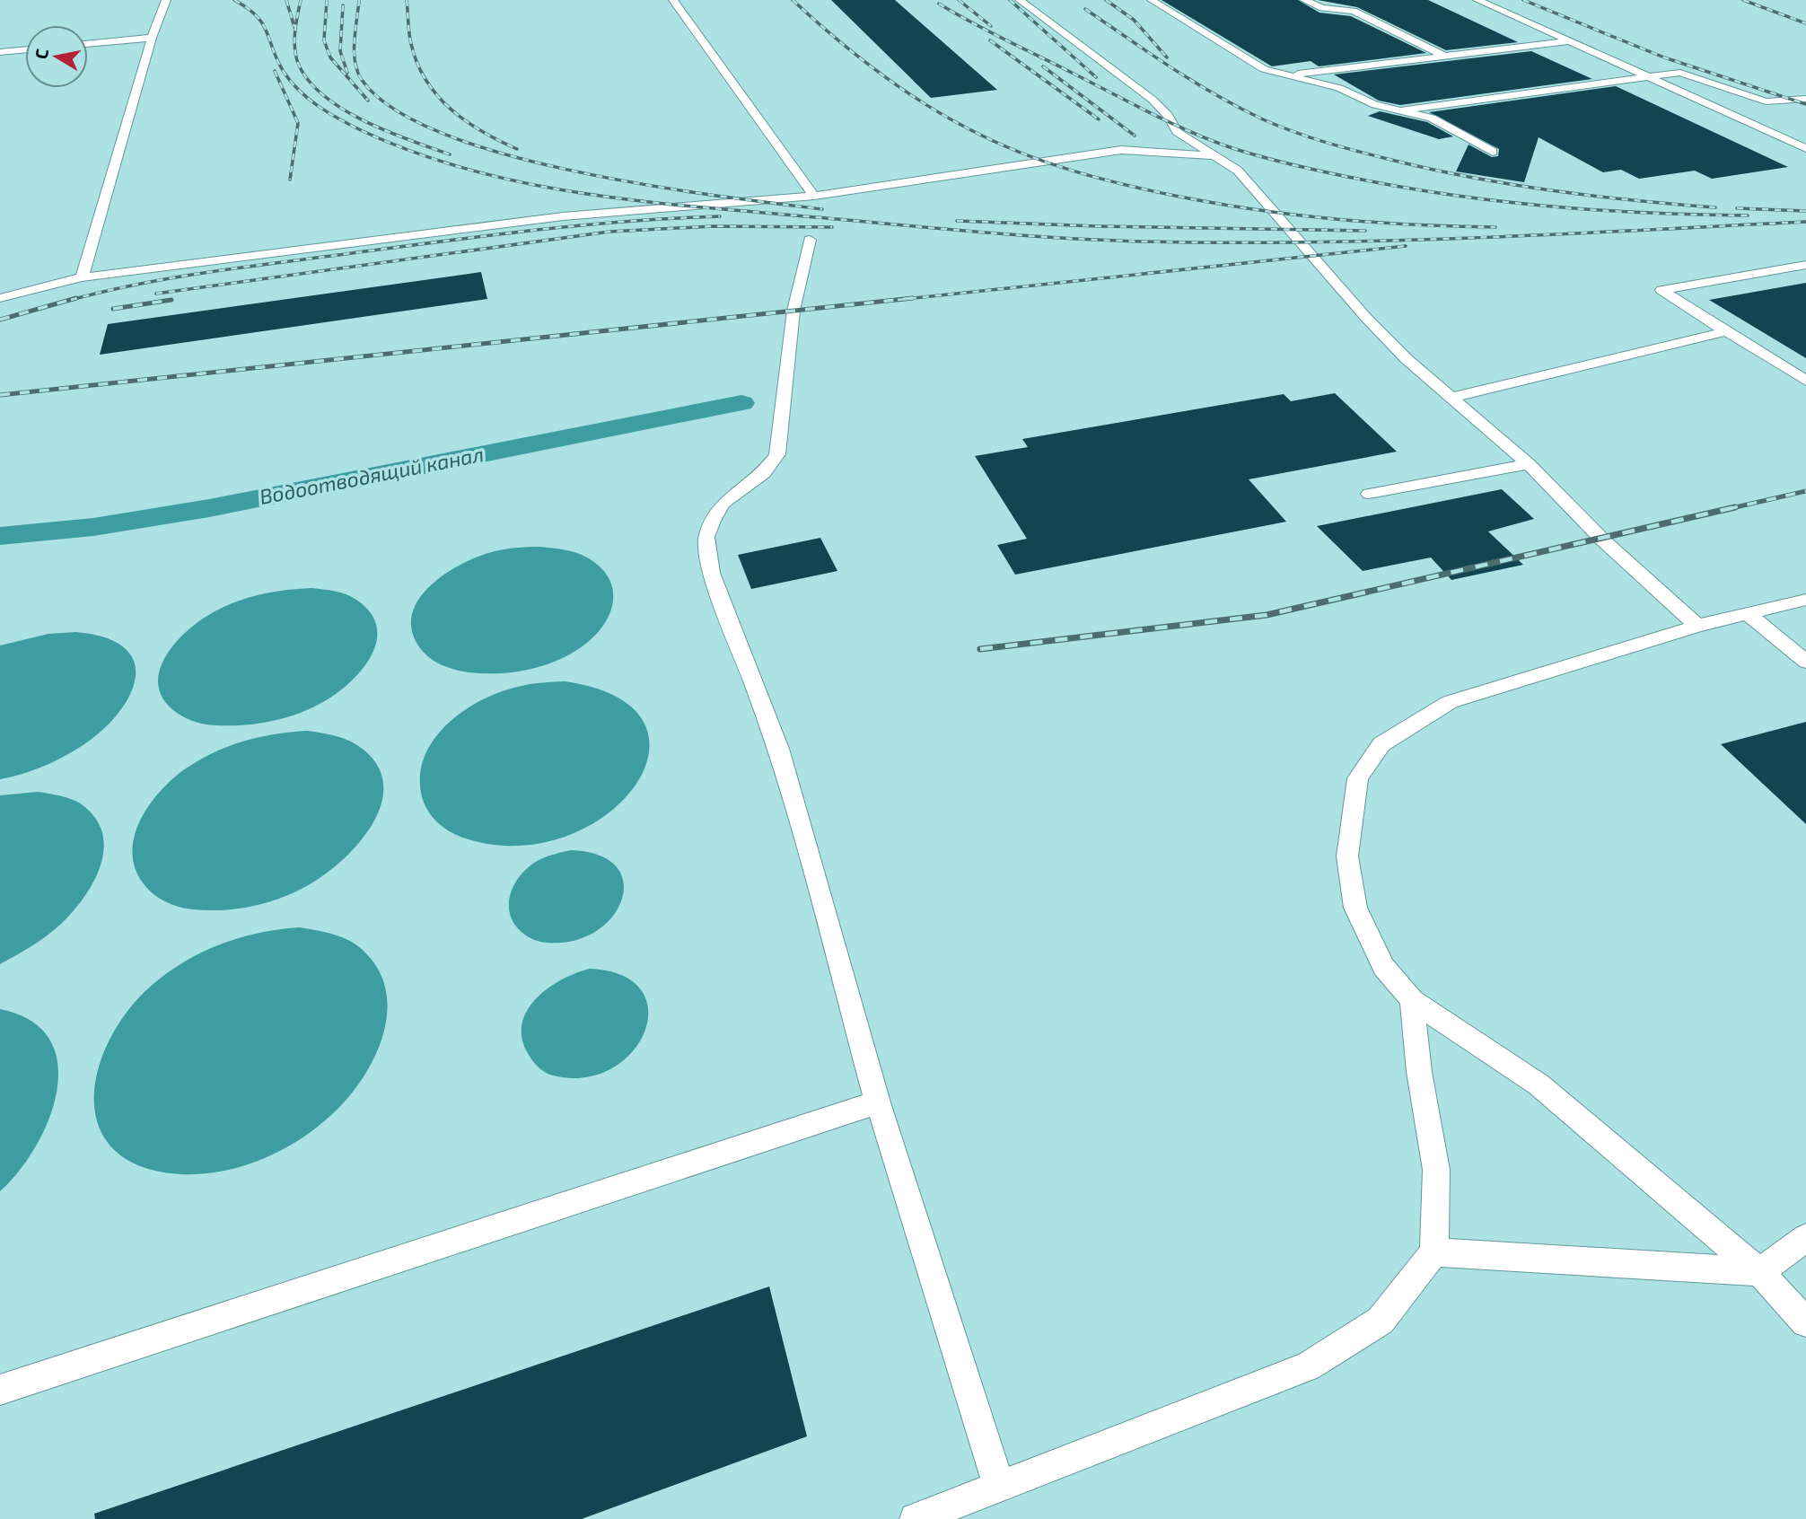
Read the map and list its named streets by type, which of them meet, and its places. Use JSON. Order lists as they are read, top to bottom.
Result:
{
  "water": ["Водоотводящий канал"],
  "north": "left"
}
